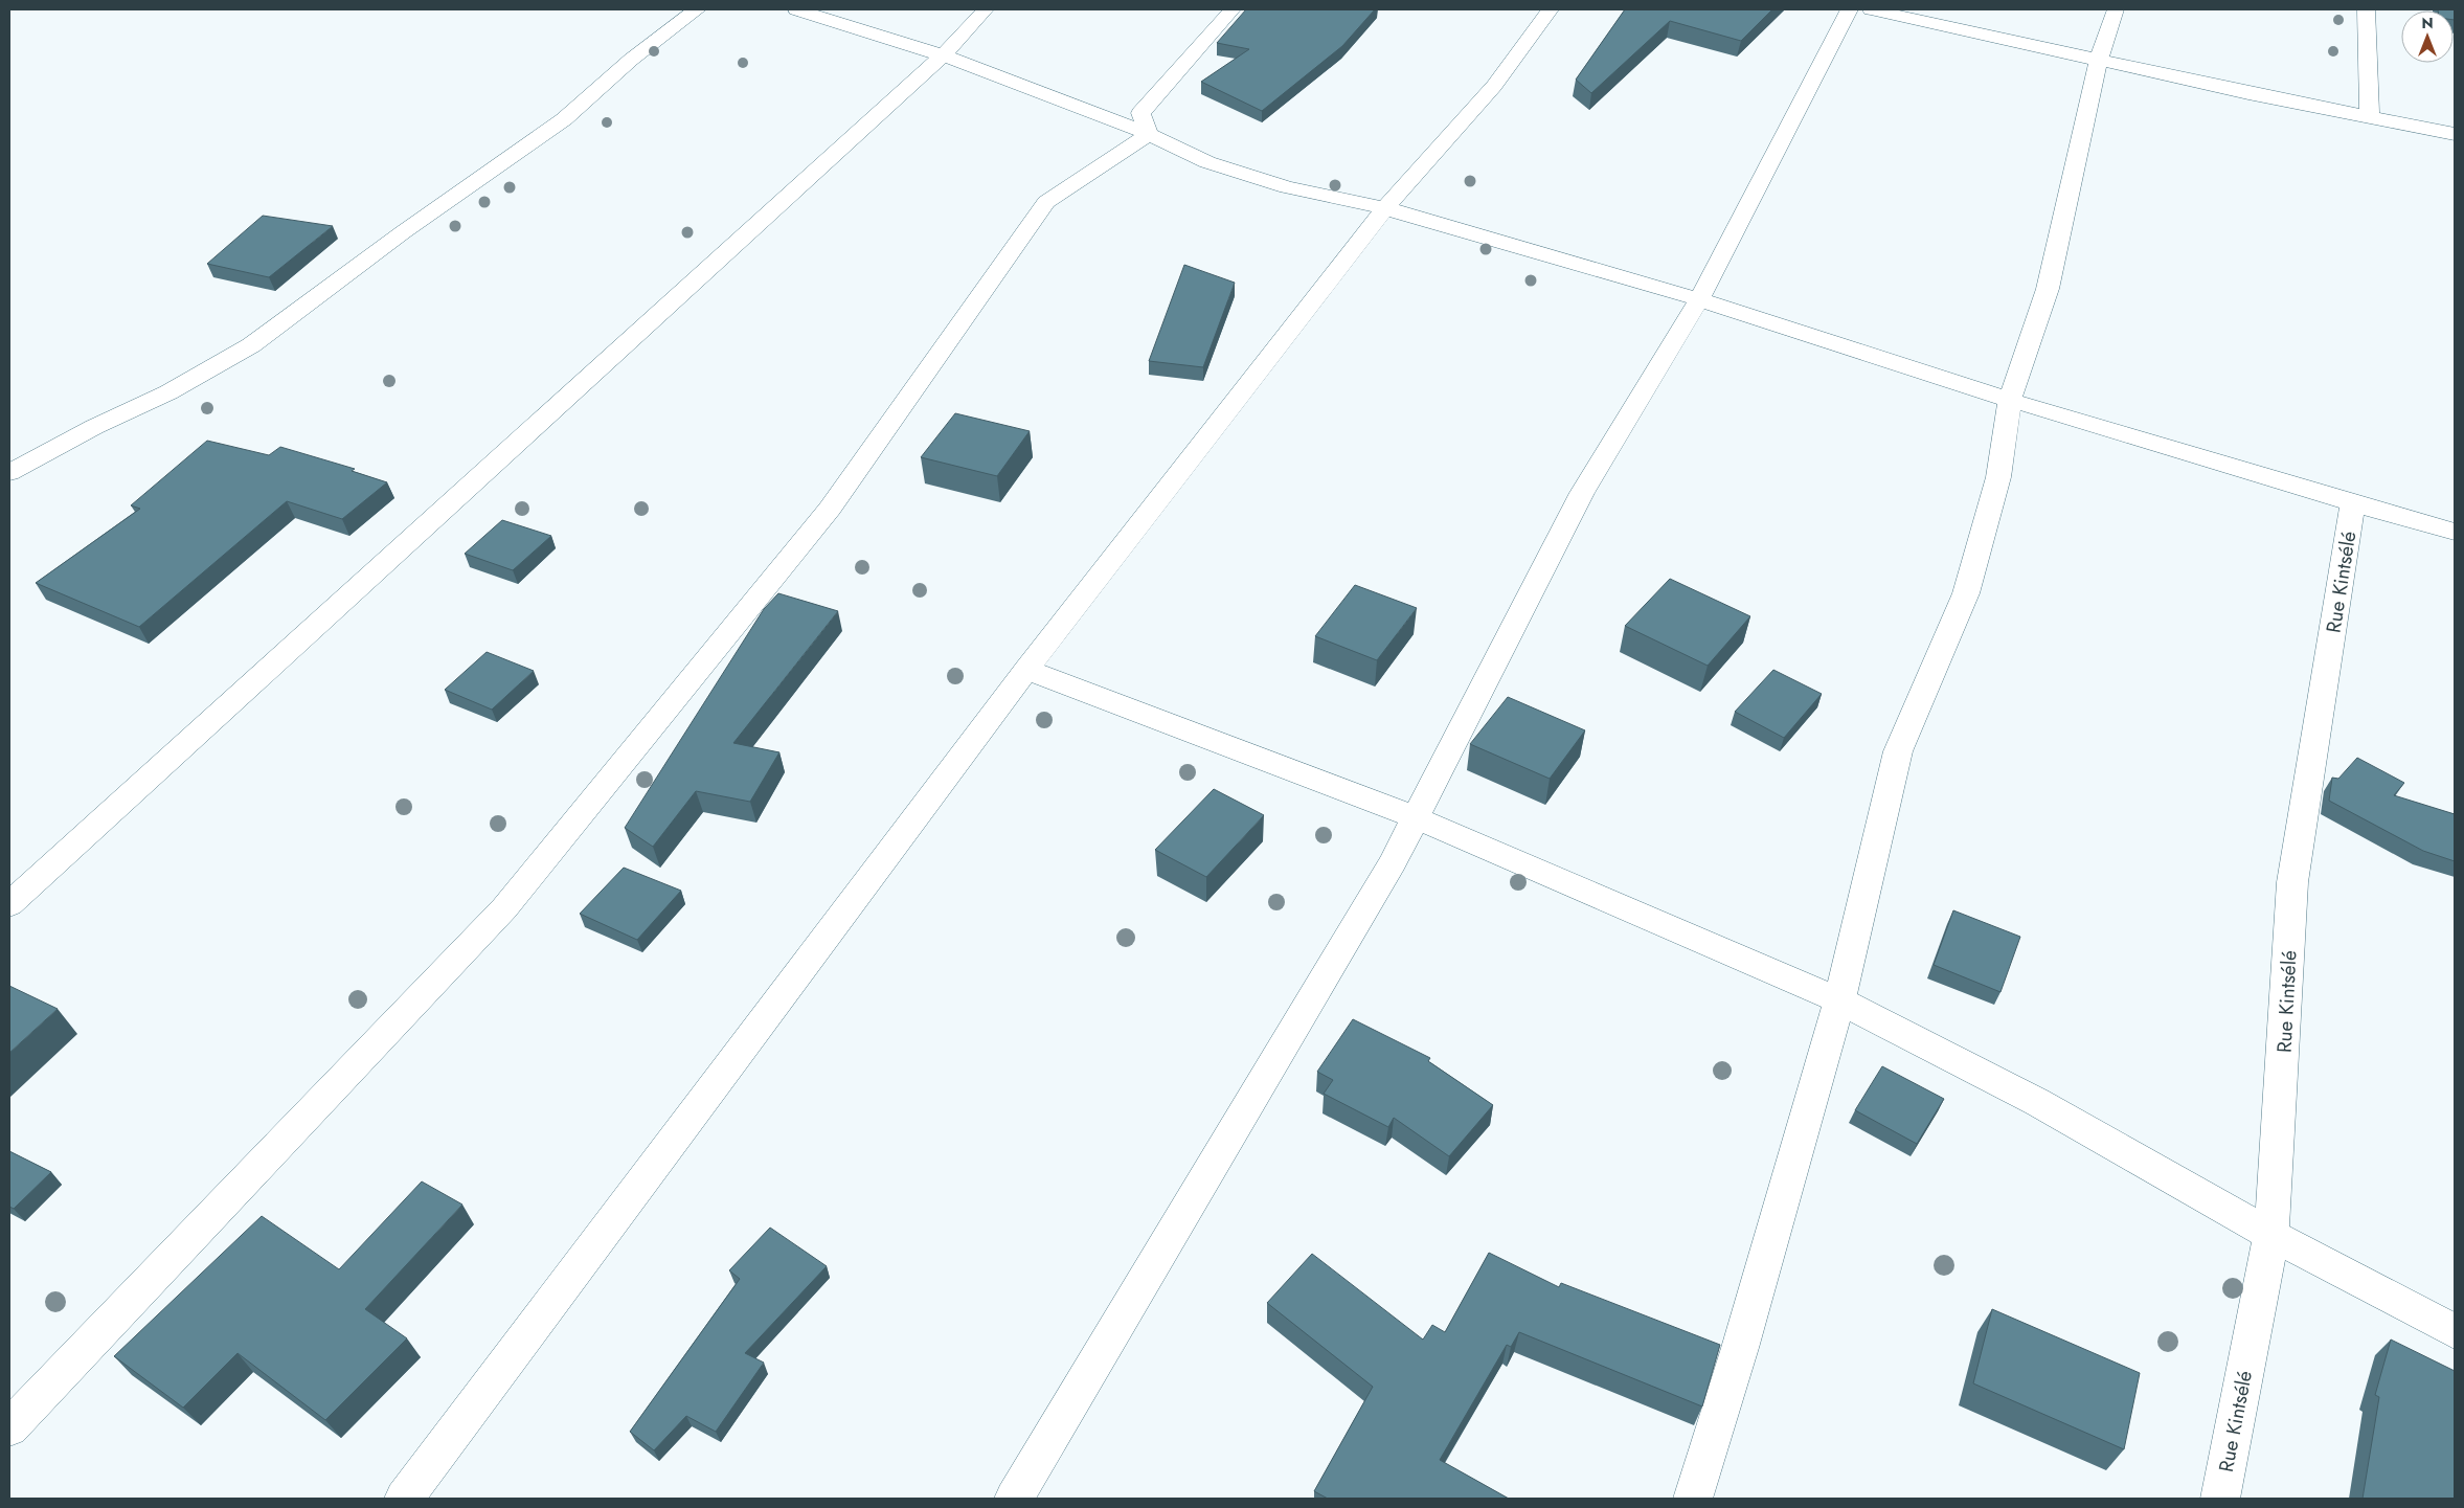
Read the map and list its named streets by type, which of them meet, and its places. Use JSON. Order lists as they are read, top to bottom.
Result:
{
  "streets": {
    "street": ["Rue Kintsélé"]
  },
  "north": "top"
}
